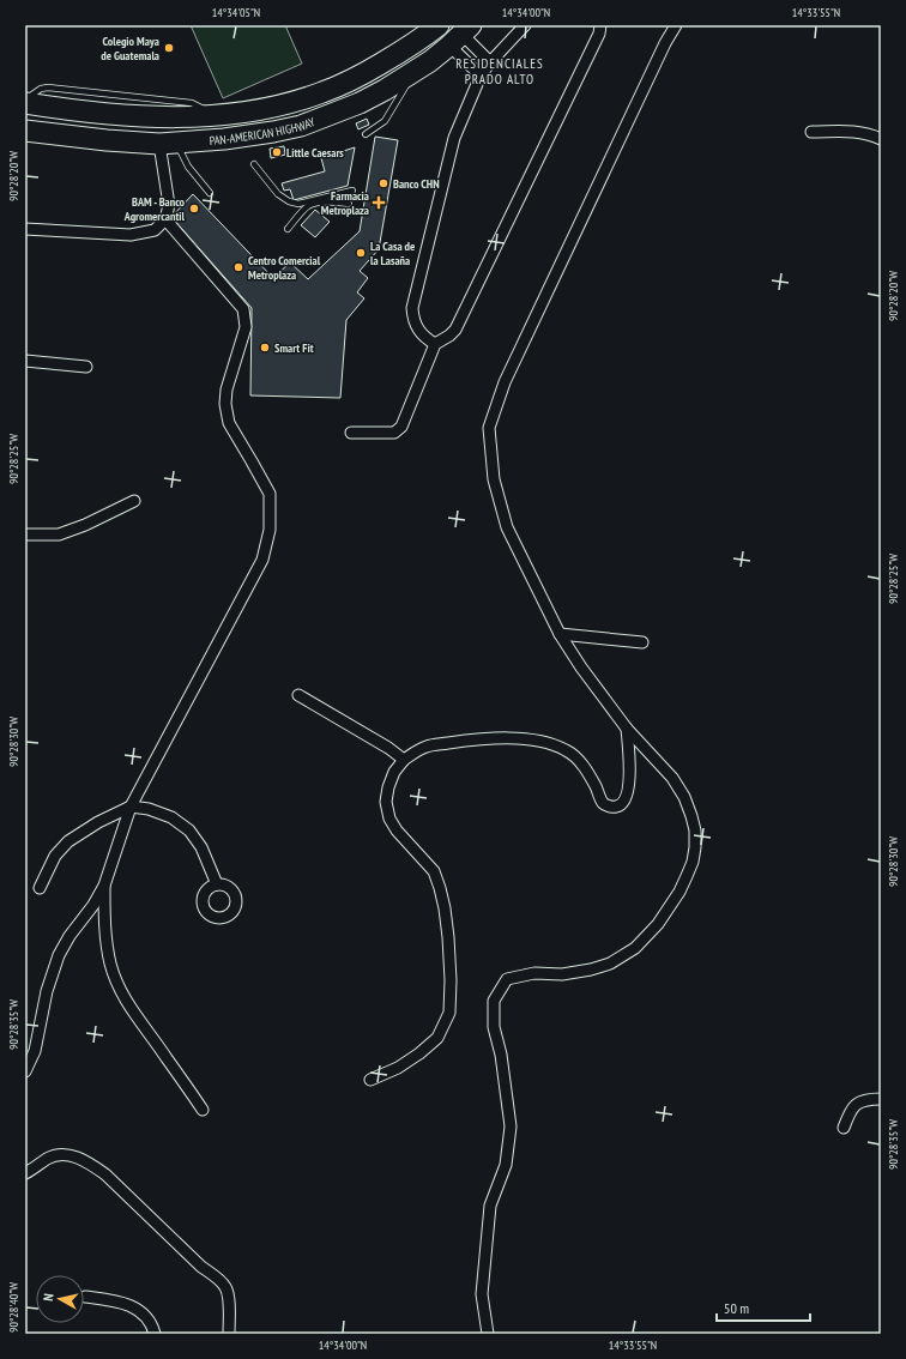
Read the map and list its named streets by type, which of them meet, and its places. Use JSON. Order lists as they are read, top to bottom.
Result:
{
  "streets": {
    "highway": ["PAN-AMERICAN HIGHWAY"]
  },
  "districts": ["RESIDENCIALES PRADO ALTO"],
  "places": {
    "other": [
      "Colegio Maya de Guatemala",
      "Little Caesars",
      "Banco CHN",
      "BAM - Banco Agromercantil",
      "La Casa de la Lasaña",
      "Centro Comercial Metroplaza",
      "Smart Fit"
    ],
    "health": ["Farmacia Metroplaza"]
  },
  "scale_bar": "50 m",
  "north": "left",
  "coordinates": [
    "14°34'05\"N",
    "14°34'00\"N",
    "14°33'55\"N",
    "90°28'20\"W",
    "90°28'25\"W",
    "90°28'30\"W",
    "90°28'35\"W",
    "90°28'40\"W"
  ]
}
